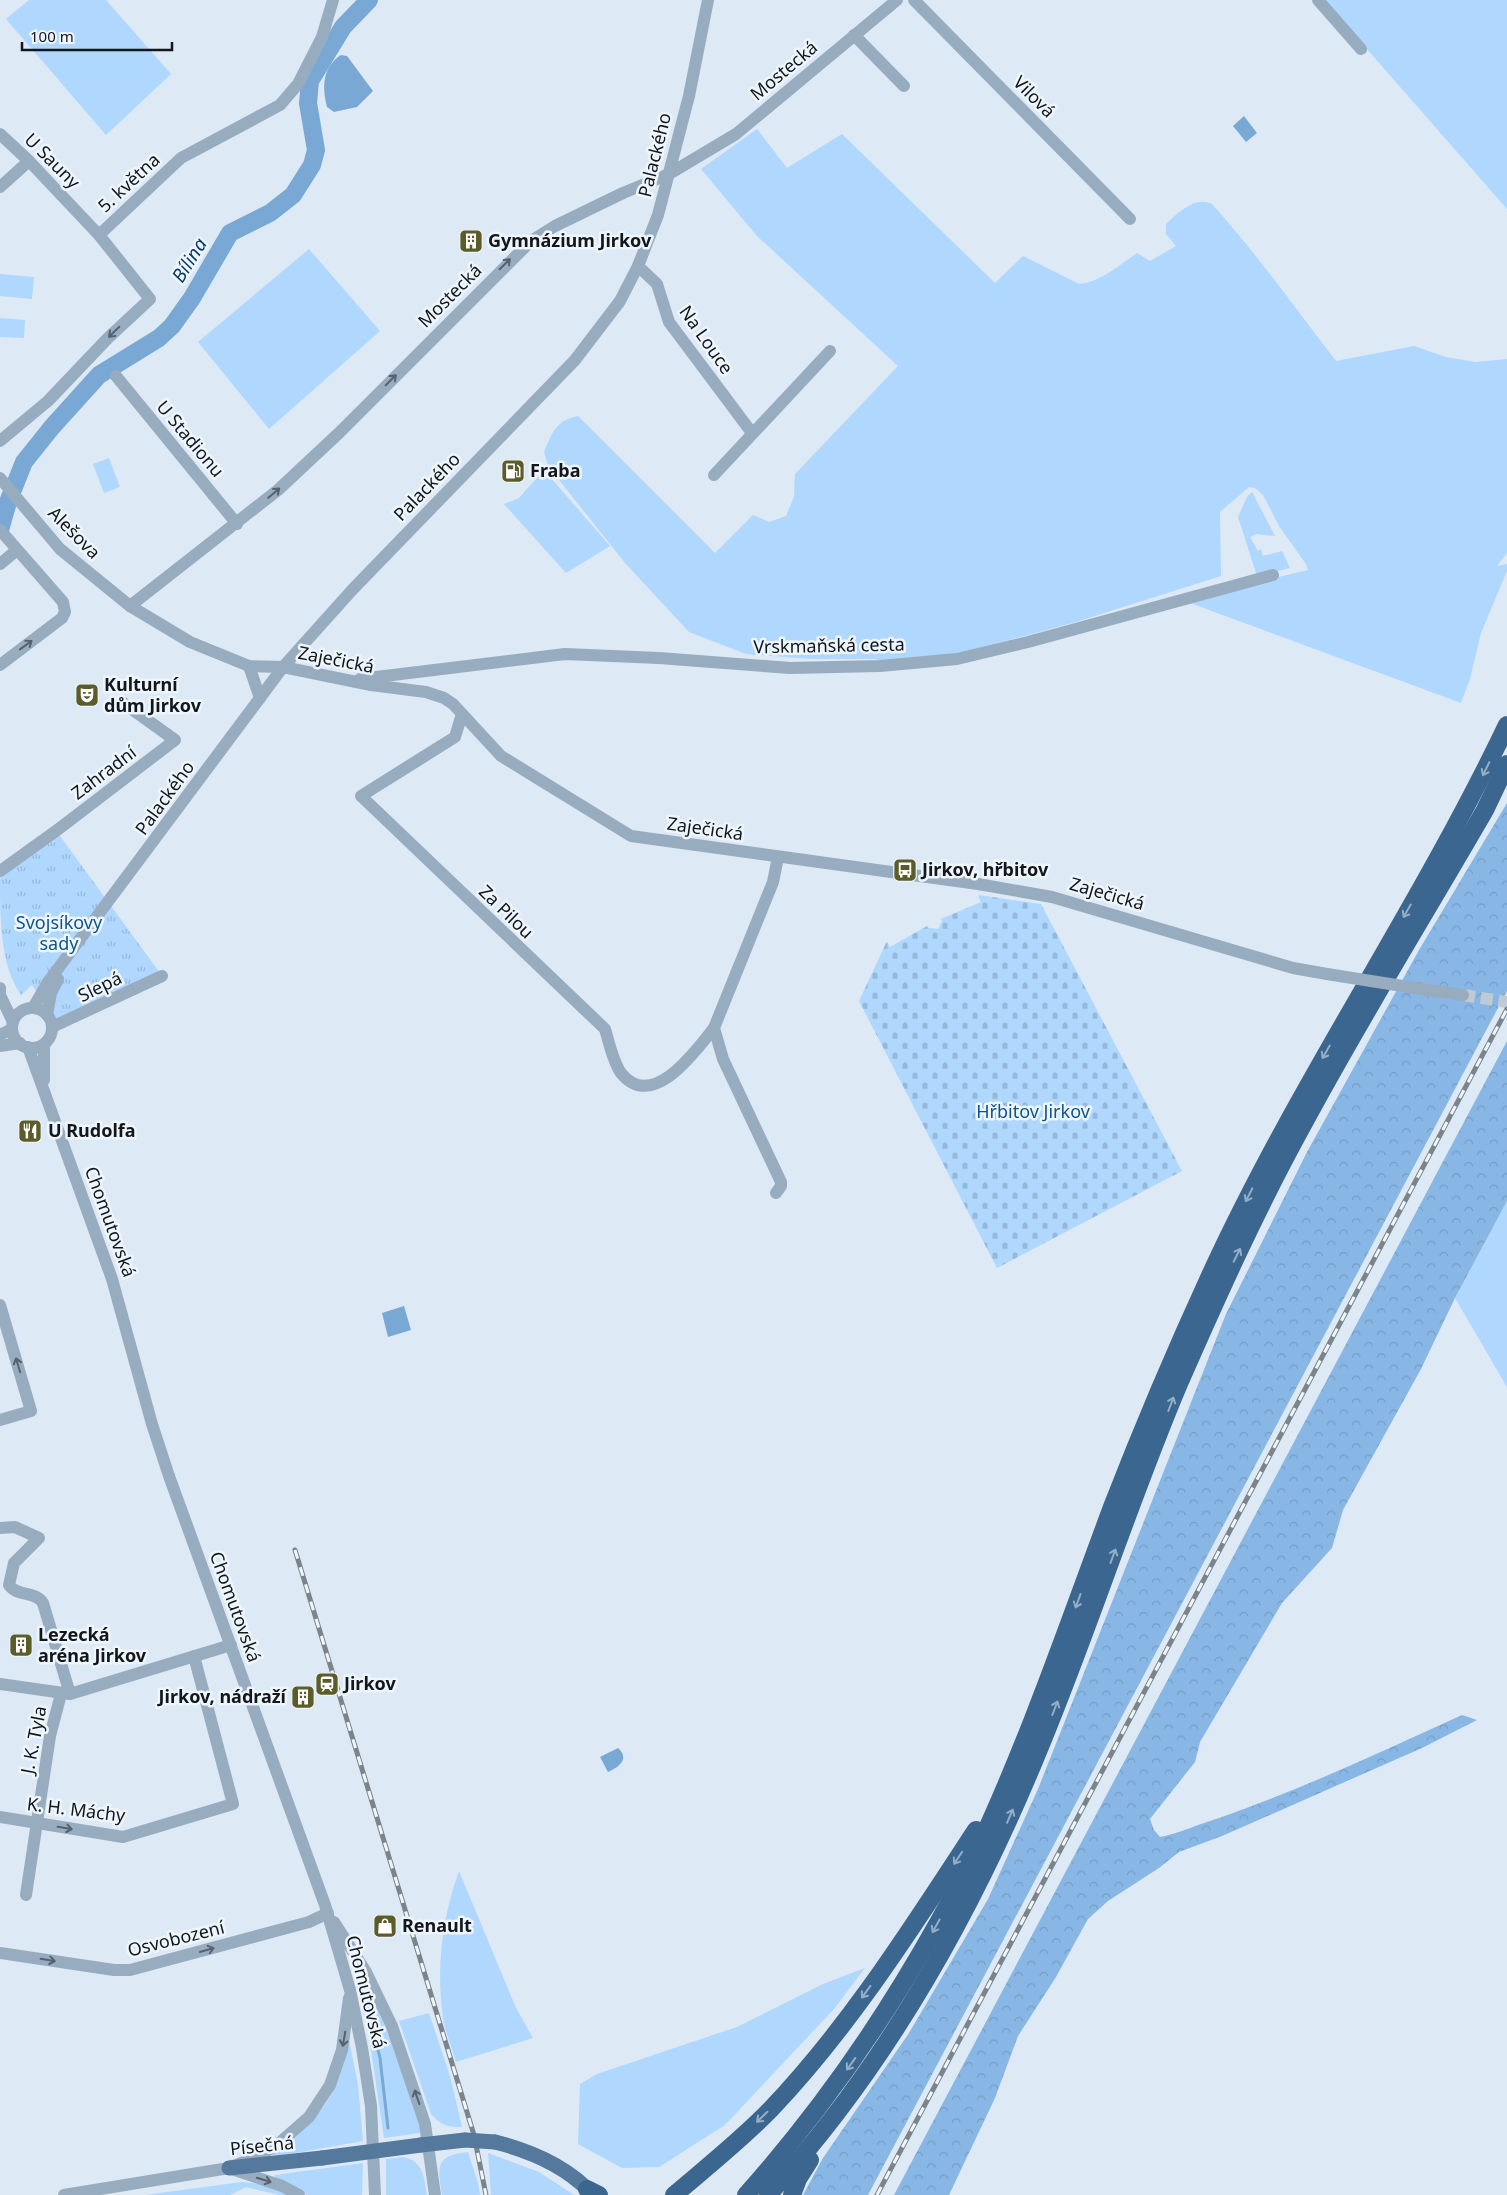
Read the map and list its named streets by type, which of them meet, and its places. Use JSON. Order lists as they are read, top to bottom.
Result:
{
  "streets": {
    "main road": ["Písečná"],
    "street": [
      "Mostecká",
      "Vilová",
      "Palackého",
      "U Sauny",
      "5. května",
      "Na Louce",
      "U Stadionu",
      "Alešova",
      "Vrskmaňská cesta",
      "Zaječická",
      "Zahradní",
      "Za Pilou",
      "Slepá",
      "Chomutovská",
      "J. K. Tyla",
      "K. H. Máchy",
      "Osvobození"
    ]
  },
  "crossings": [
    ["Mostecká", "Palackého"],
    ["Mostecká", "U Stadionu"],
    ["Mostecká", "Alešova"],
    ["Mostecká", "Zaječická"],
    ["Palackého", "Na Louce"],
    ["Palackého", "Zaječická"],
    ["Palackého", "Slepá"],
    ["Palackého", "Chomutovská"],
    ["U Sauny", "5. května"],
    ["Alešova", "Zaječická"],
    ["Vrskmaňská cesta", "Zaječická"],
    ["Zaječická", "Za Pilou"],
    ["Slepá", "Chomutovská"],
    ["Chomutovská", "Osvobození"],
    ["J. K. Tyla", "K. H. Máchy"]
  ],
  "one_way": ["Mostecká", "Osvobození"],
  "water": ["Bílina"],
  "parks": ["Svojsíkovy sady", "Hřbitov Jirkov"],
  "places": {
    "building": ["Gymnázium Jirkov", "Lezecká aréna Jirkov", "Jirkov, nádraží"],
    "fuel station": ["Fraba"],
    "theatre": ["Kulturní dům Jirkov"],
    "bus stop": ["Jirkov, hřbitov"],
    "restaurant": ["U Rudolfa"],
    "station": ["Jirkov"],
    "shop": ["Renault"]
  },
  "scale_bar": "100 m"
}
